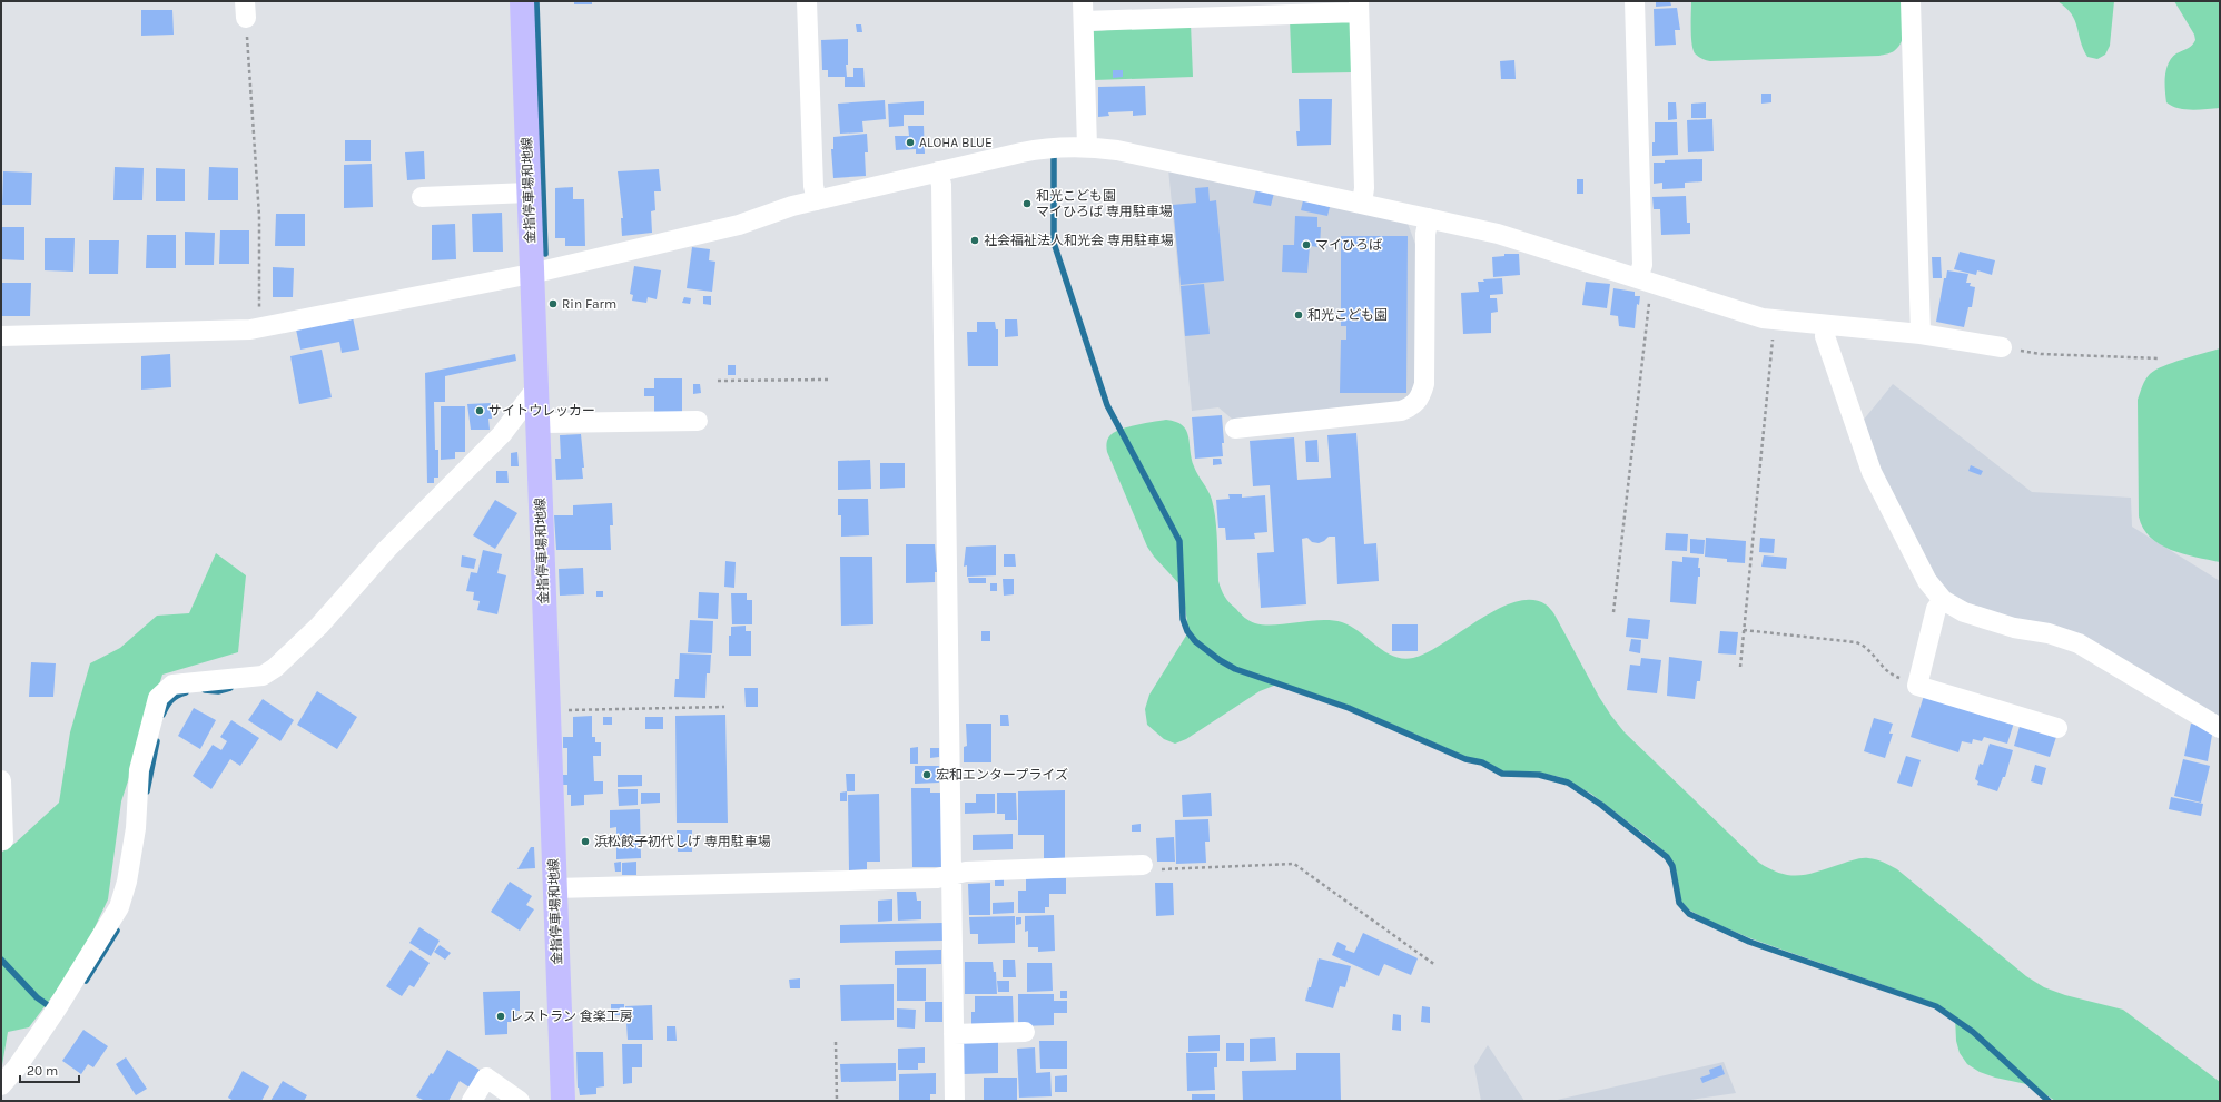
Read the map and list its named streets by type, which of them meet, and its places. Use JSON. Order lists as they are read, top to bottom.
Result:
{
  "streets": {
    "main road": ["金指停車場和地線"]
  },
  "places": [
    "ALOHA BLUE",
    "和光こども園 マイひろば 専用駐車場",
    "社会福祉法人和光会 専用駐車場",
    "マイひろば",
    "Rin Farm",
    "和光こども園",
    "サイトウレッカー",
    "宏和エンタープライズ",
    "浜松餃子初代しげ 専用駐車場",
    "レストラン 食楽工房"
  ],
  "scale_bar": "20 m"
}
